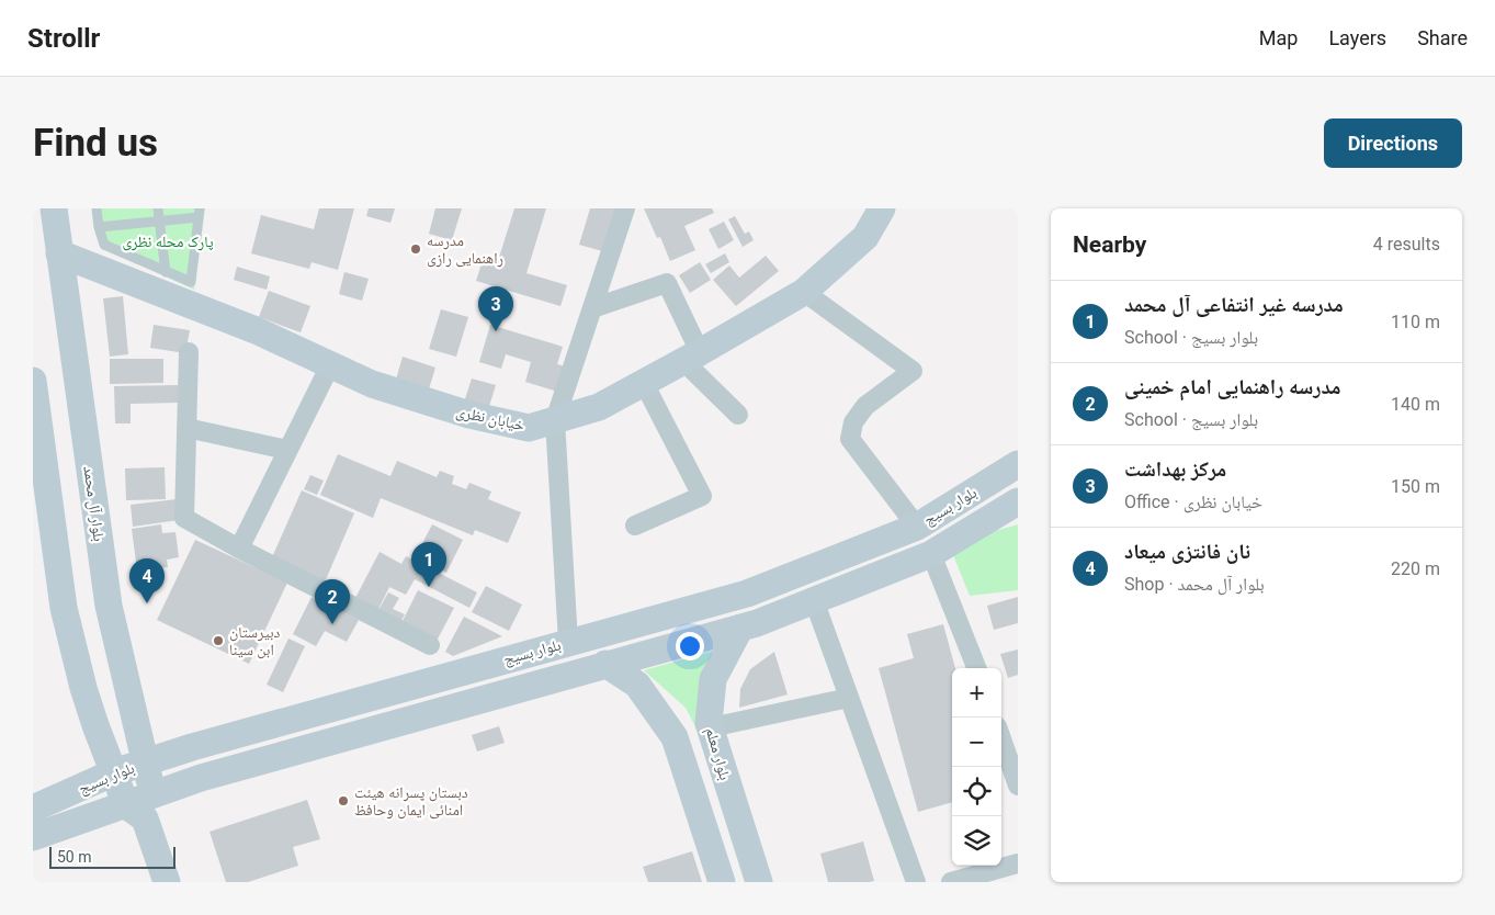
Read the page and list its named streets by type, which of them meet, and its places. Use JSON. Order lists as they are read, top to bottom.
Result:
{
  "streets": {
    "main road": [
      "خیابان نظری",
      "بلوار آل محمد",
      "بلوار بسیج",
      "بلوار معلم"
    ]
  },
  "crossings": [
    ["خیابان نظری", "بلوار آل محمد"],
    ["بلوار آل محمد", "بلوار بسیج"],
    ["بلوار بسیج", "بلوار معلم"]
  ],
  "parks": ["پارک محله نظری"],
  "places": ["مدرسه راهنمایی رازی", "دبیرستان ابن سینا", "دبستان پسرانه هیئت امنائی ایمان وحافظ"],
  "scale_bar": "50 m",
  "page": {
    "header": "Strollr",
    "nav": ["Map", "Layers", "Share"],
    "buttons": "Directions",
    "title": "Find us",
    "heading": ["Nearby", "4 results"],
    "list": [
      {
        "mark": "1",
        "name": "مدرسه غیر انتفاعی آل محمد",
        "note": "School · بلوار بسیج",
        "value": "110 m"
      },
      {
        "mark": "2",
        "name": "مدرسه راهنمایی امام خمینی",
        "note": "School · بلوار بسیج",
        "value": "140 m"
      },
      {
        "mark": "3",
        "name": "مرکز بهداشت",
        "note": "Office · خیابان نظری",
        "value": "150 m"
      },
      {
        "mark": "4",
        "name": "نان فانتزی میعاد",
        "note": "Shop · بلوار آل محمد",
        "value": "220 m"
      }
    ],
    "pins": [
      "3",
      "1",
      "4",
      "2"
    ],
    "map_buttons": ["+", "−"],
    "scale": "50 m"
  }
}
